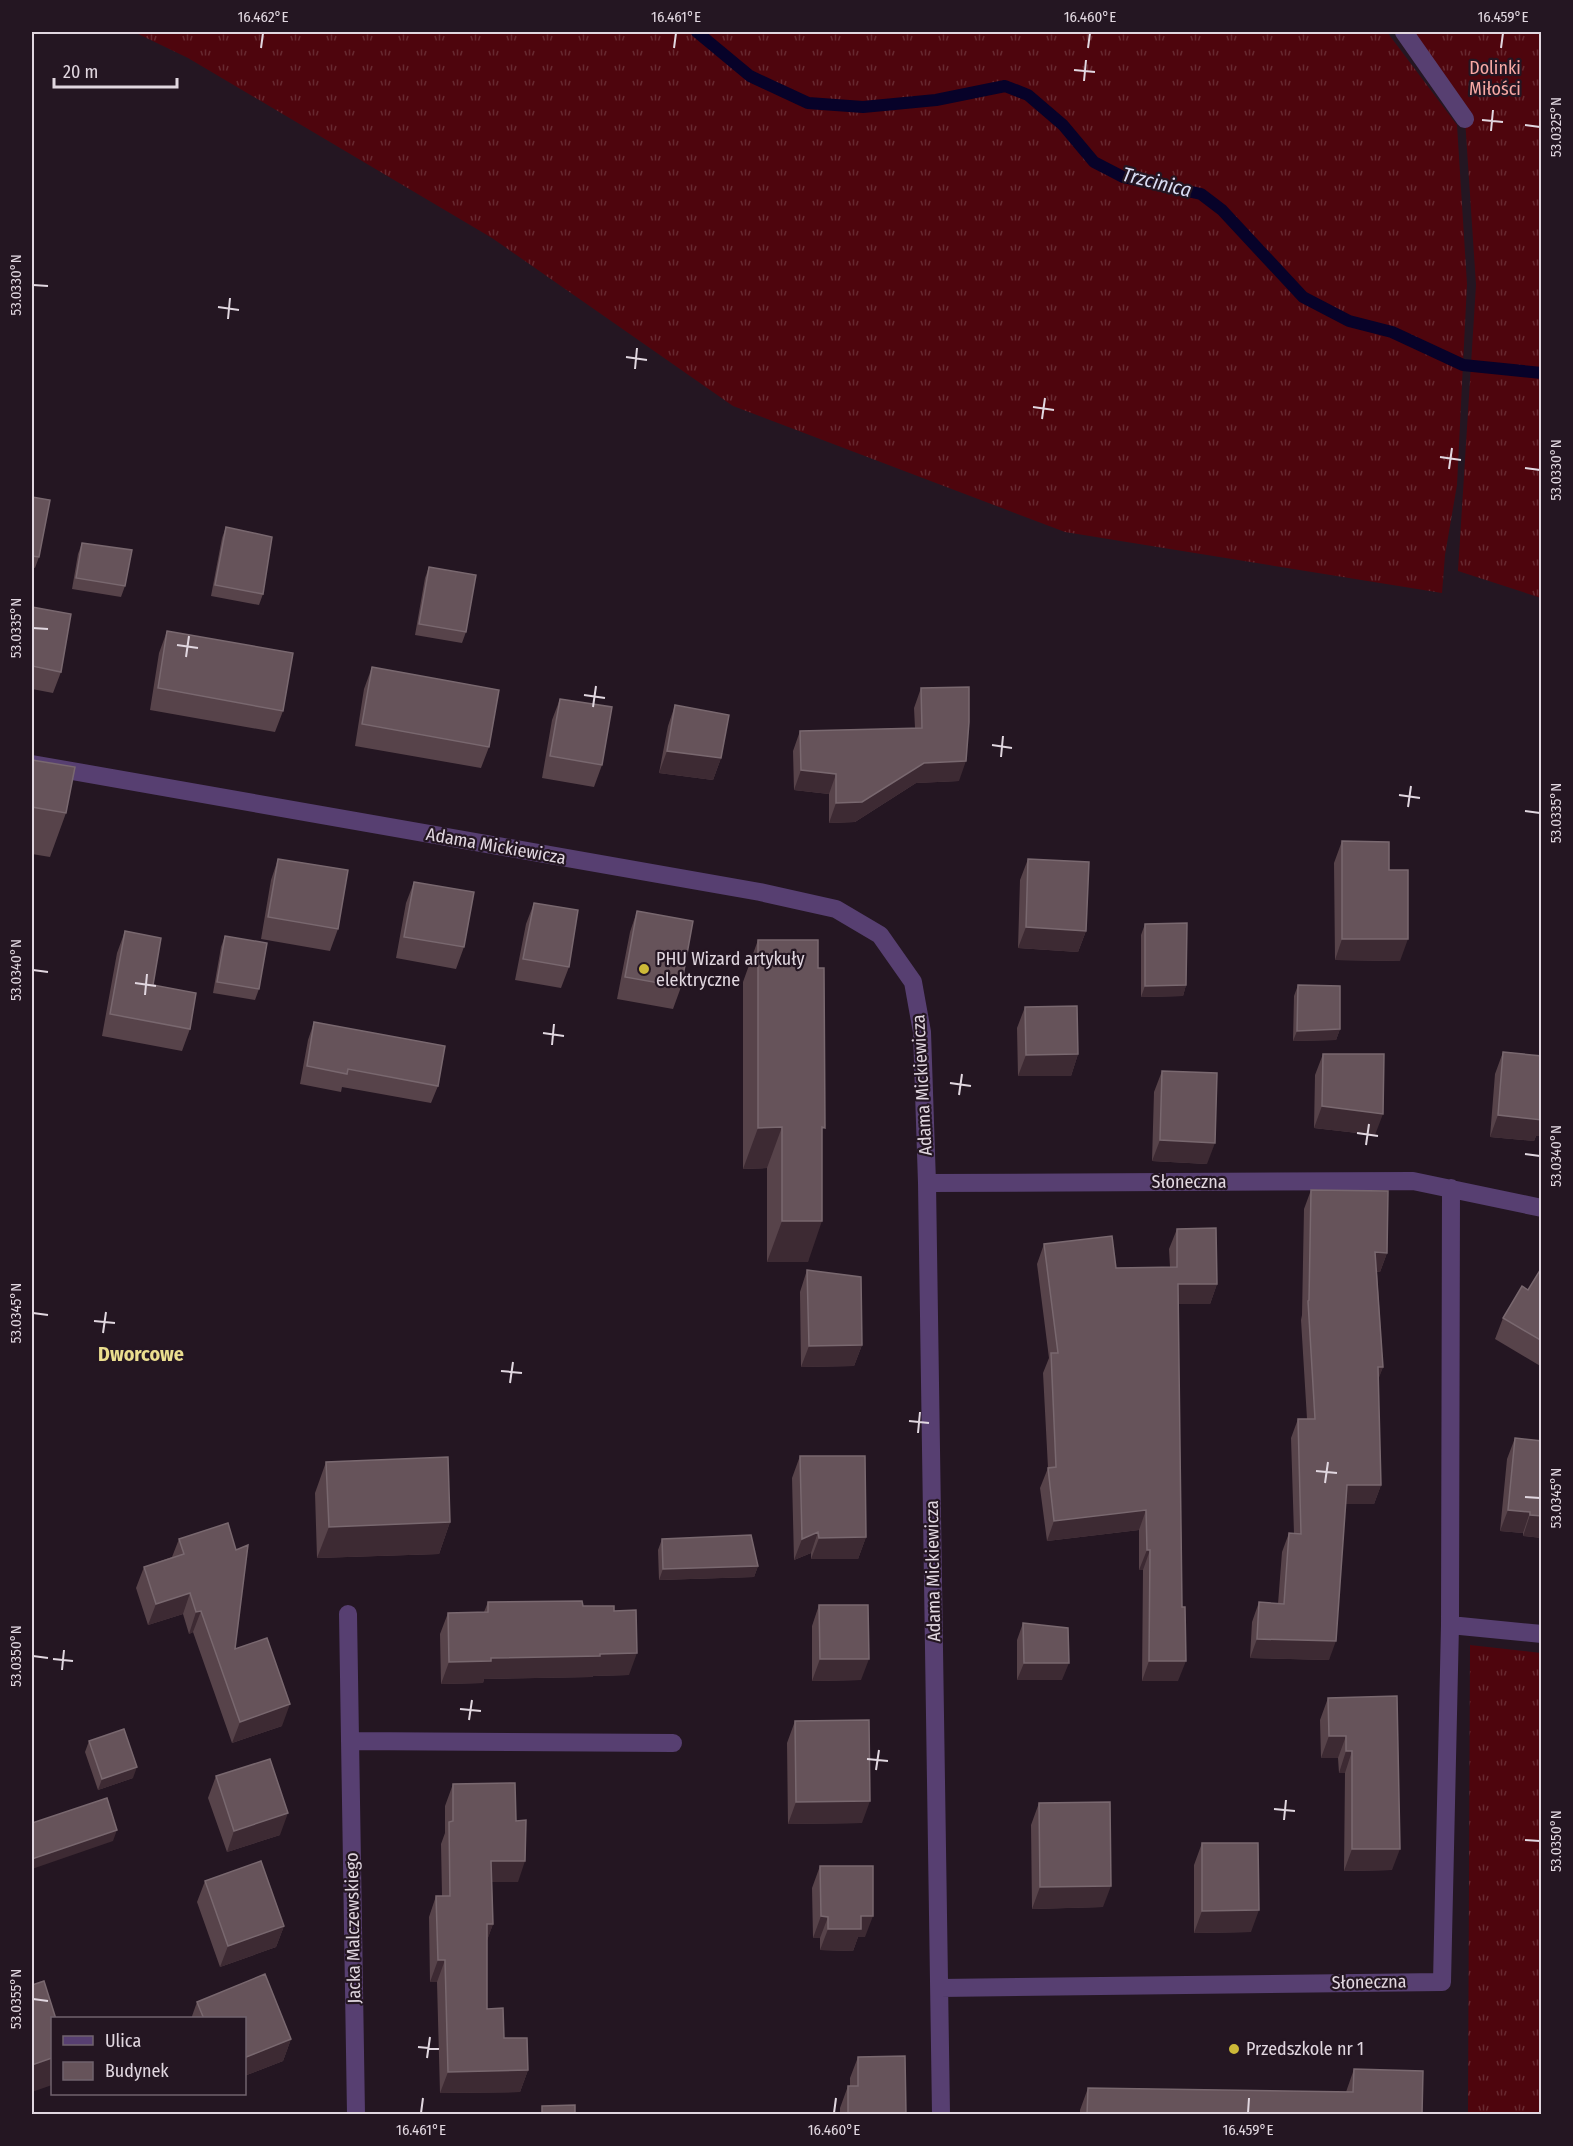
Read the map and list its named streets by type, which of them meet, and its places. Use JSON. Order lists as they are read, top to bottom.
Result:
{
  "streets": {
    "street": ["Adama Mickiewicza", "Słoneczna", "Jacka Malczewskiego"]
  },
  "crossings": [
    ["Adama Mickiewicza", "Słoneczna"]
  ],
  "districts": ["Dworcowe"],
  "water": ["Trzcinica"],
  "parks": ["Dolinki Miłości"],
  "places": ["PHU Wizard artykuły elektryczne", "Przedszkole nr 1"],
  "legend": ["Ulica", "Budynek"],
  "scale_bar": "20 m",
  "coordinates": [
    "16.462°E",
    "16.461°E",
    "16.460°E",
    "16.459°E",
    "53.0325°N",
    "53.0330°N",
    "53.0335°N",
    "53.0340°N",
    "53.0345°N",
    "53.0350°N",
    "53.0355°N"
  ]
}
